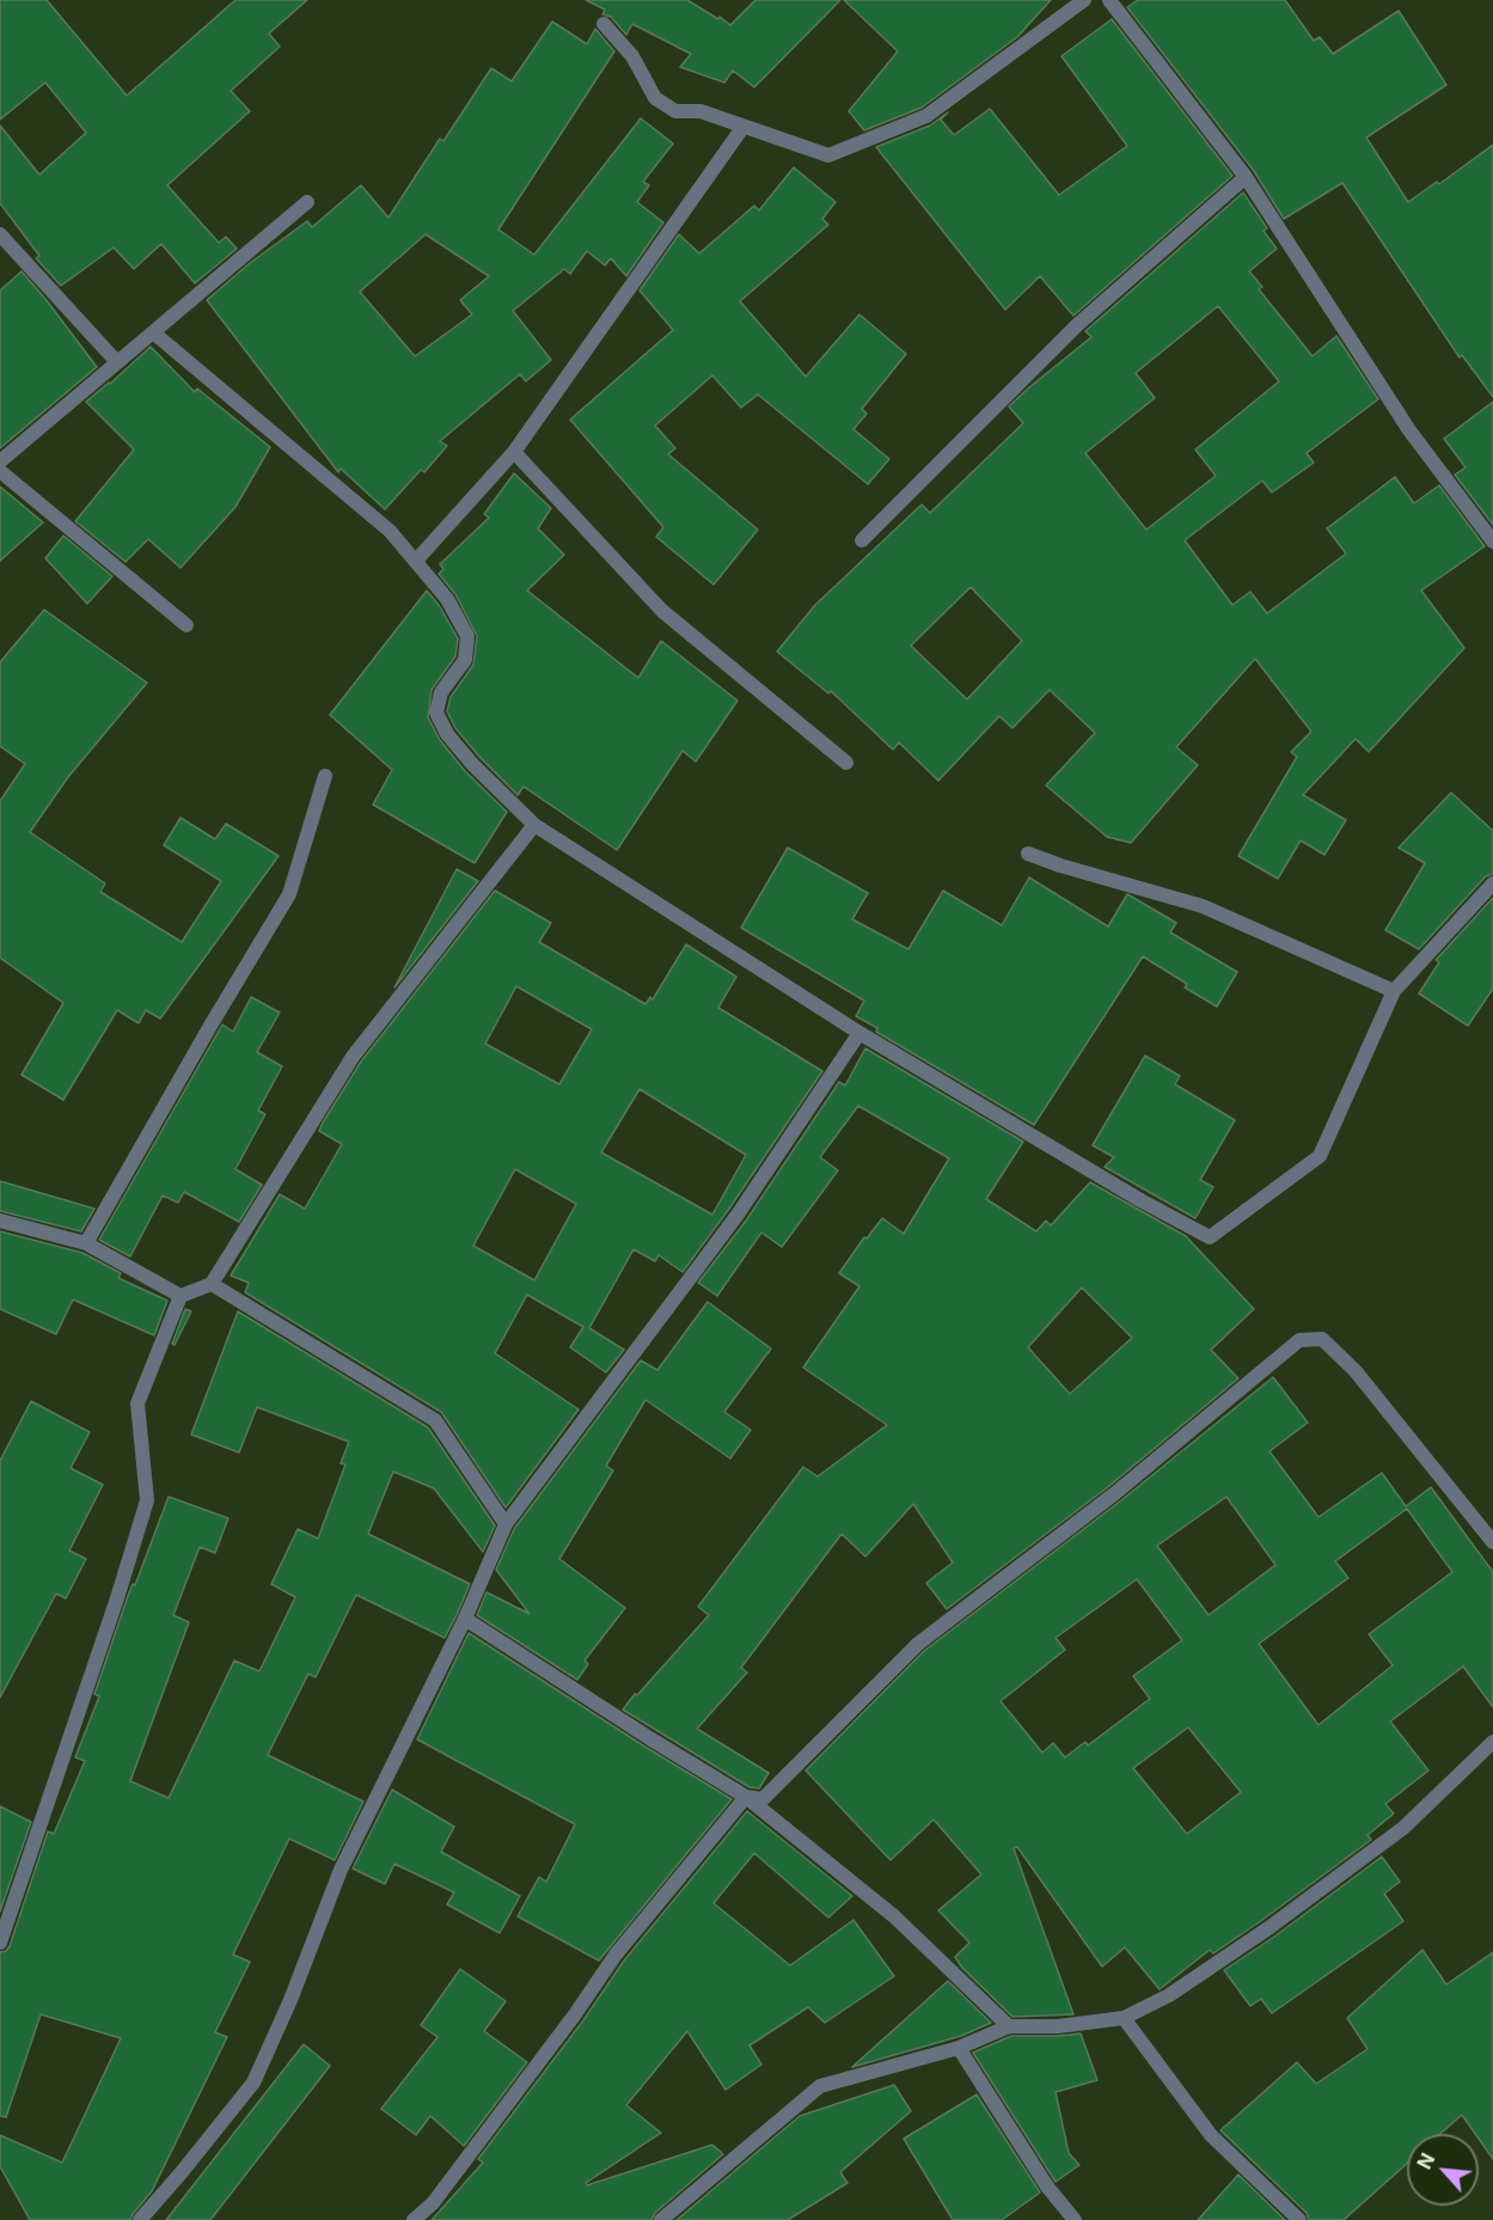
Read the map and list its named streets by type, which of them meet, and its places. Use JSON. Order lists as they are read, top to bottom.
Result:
{
  "north": "top left"
}
